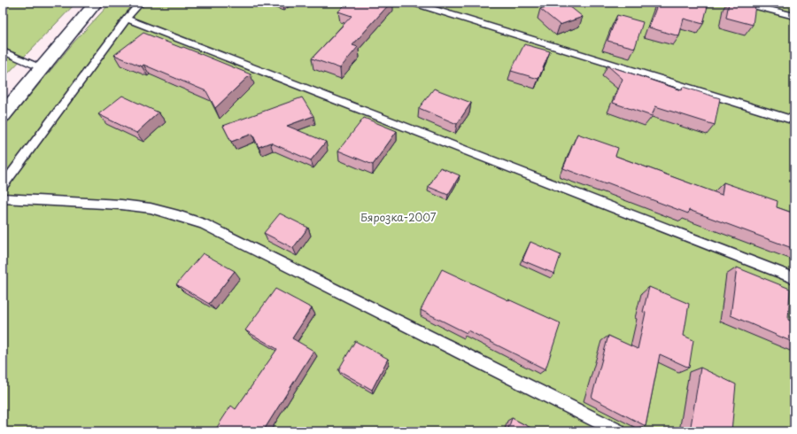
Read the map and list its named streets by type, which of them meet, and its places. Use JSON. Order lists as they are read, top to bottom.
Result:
{
  "parks": ["Бярозка-2007"]
}
